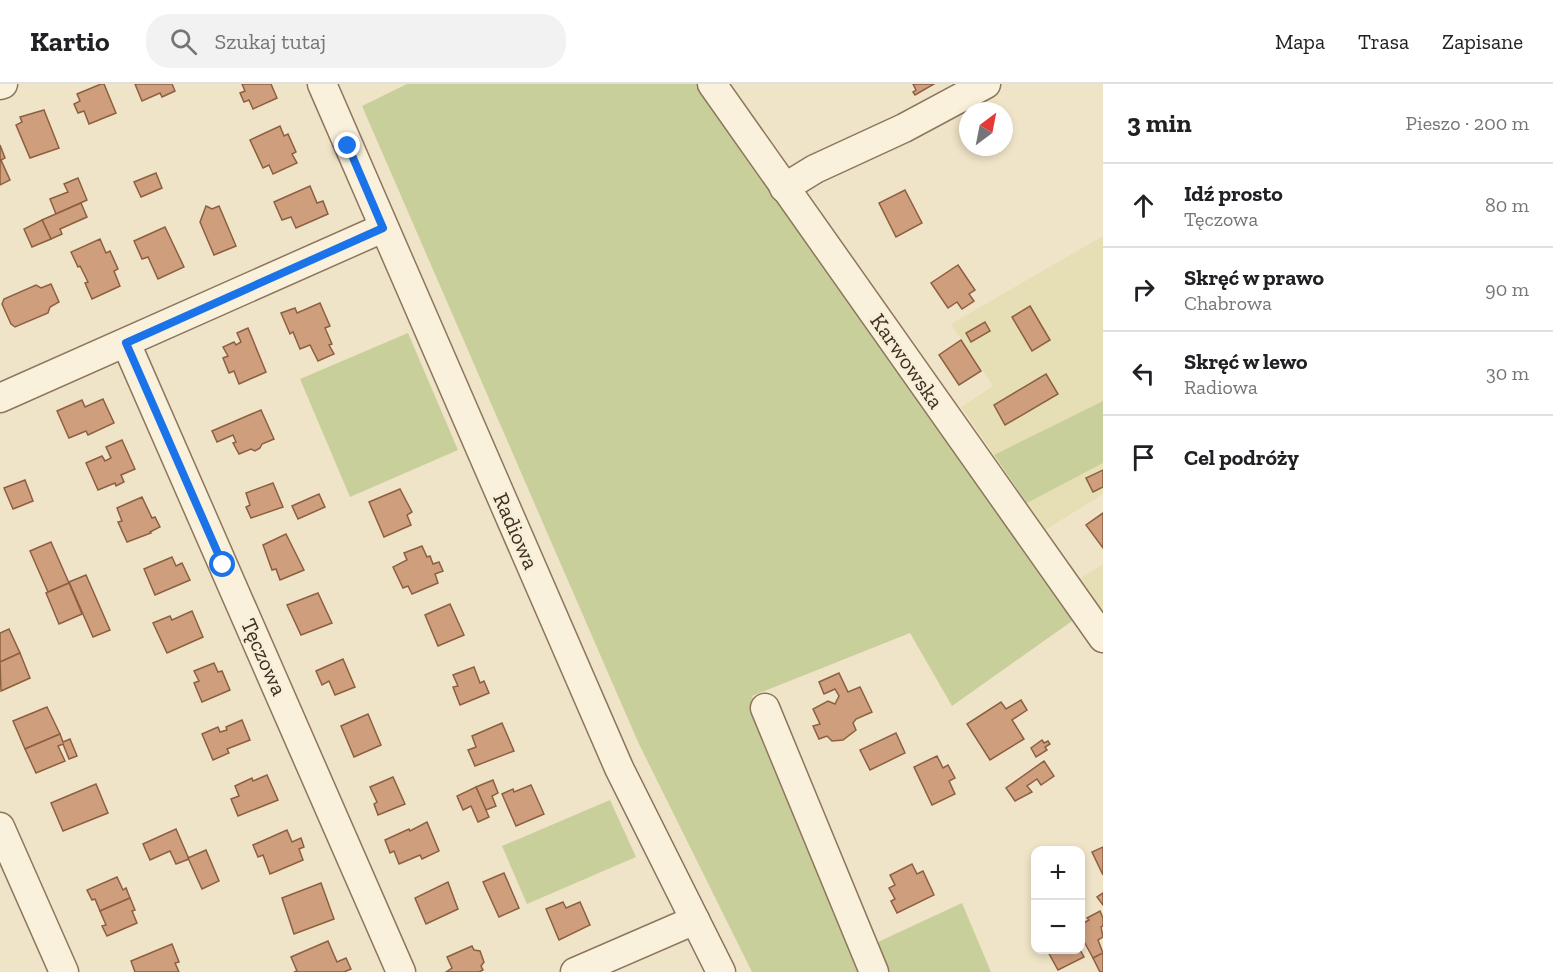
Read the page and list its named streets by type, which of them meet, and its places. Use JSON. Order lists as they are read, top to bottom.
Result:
{
  "streets": {
    "street": ["Karwowska", "Radiowa", "Tęczowa"]
  },
  "north": "top right",
  "page": {
    "header": "Kartio",
    "search": "Szukaj tutaj",
    "nav": ["Mapa", "Trasa", "Zapisane"],
    "heading": ["3 min", "Pieszo · 200 m"],
    "list": [
      ["Idź prosto", "Tęczowa", "80 m"],
      ["Skręć w prawo", "Chabrowa", "90 m"],
      ["Skręć w lewo", "Radiowa", "30 m"],
      "Cel podróży"
    ],
    "map_buttons": ["+", "−"]
  }
}
